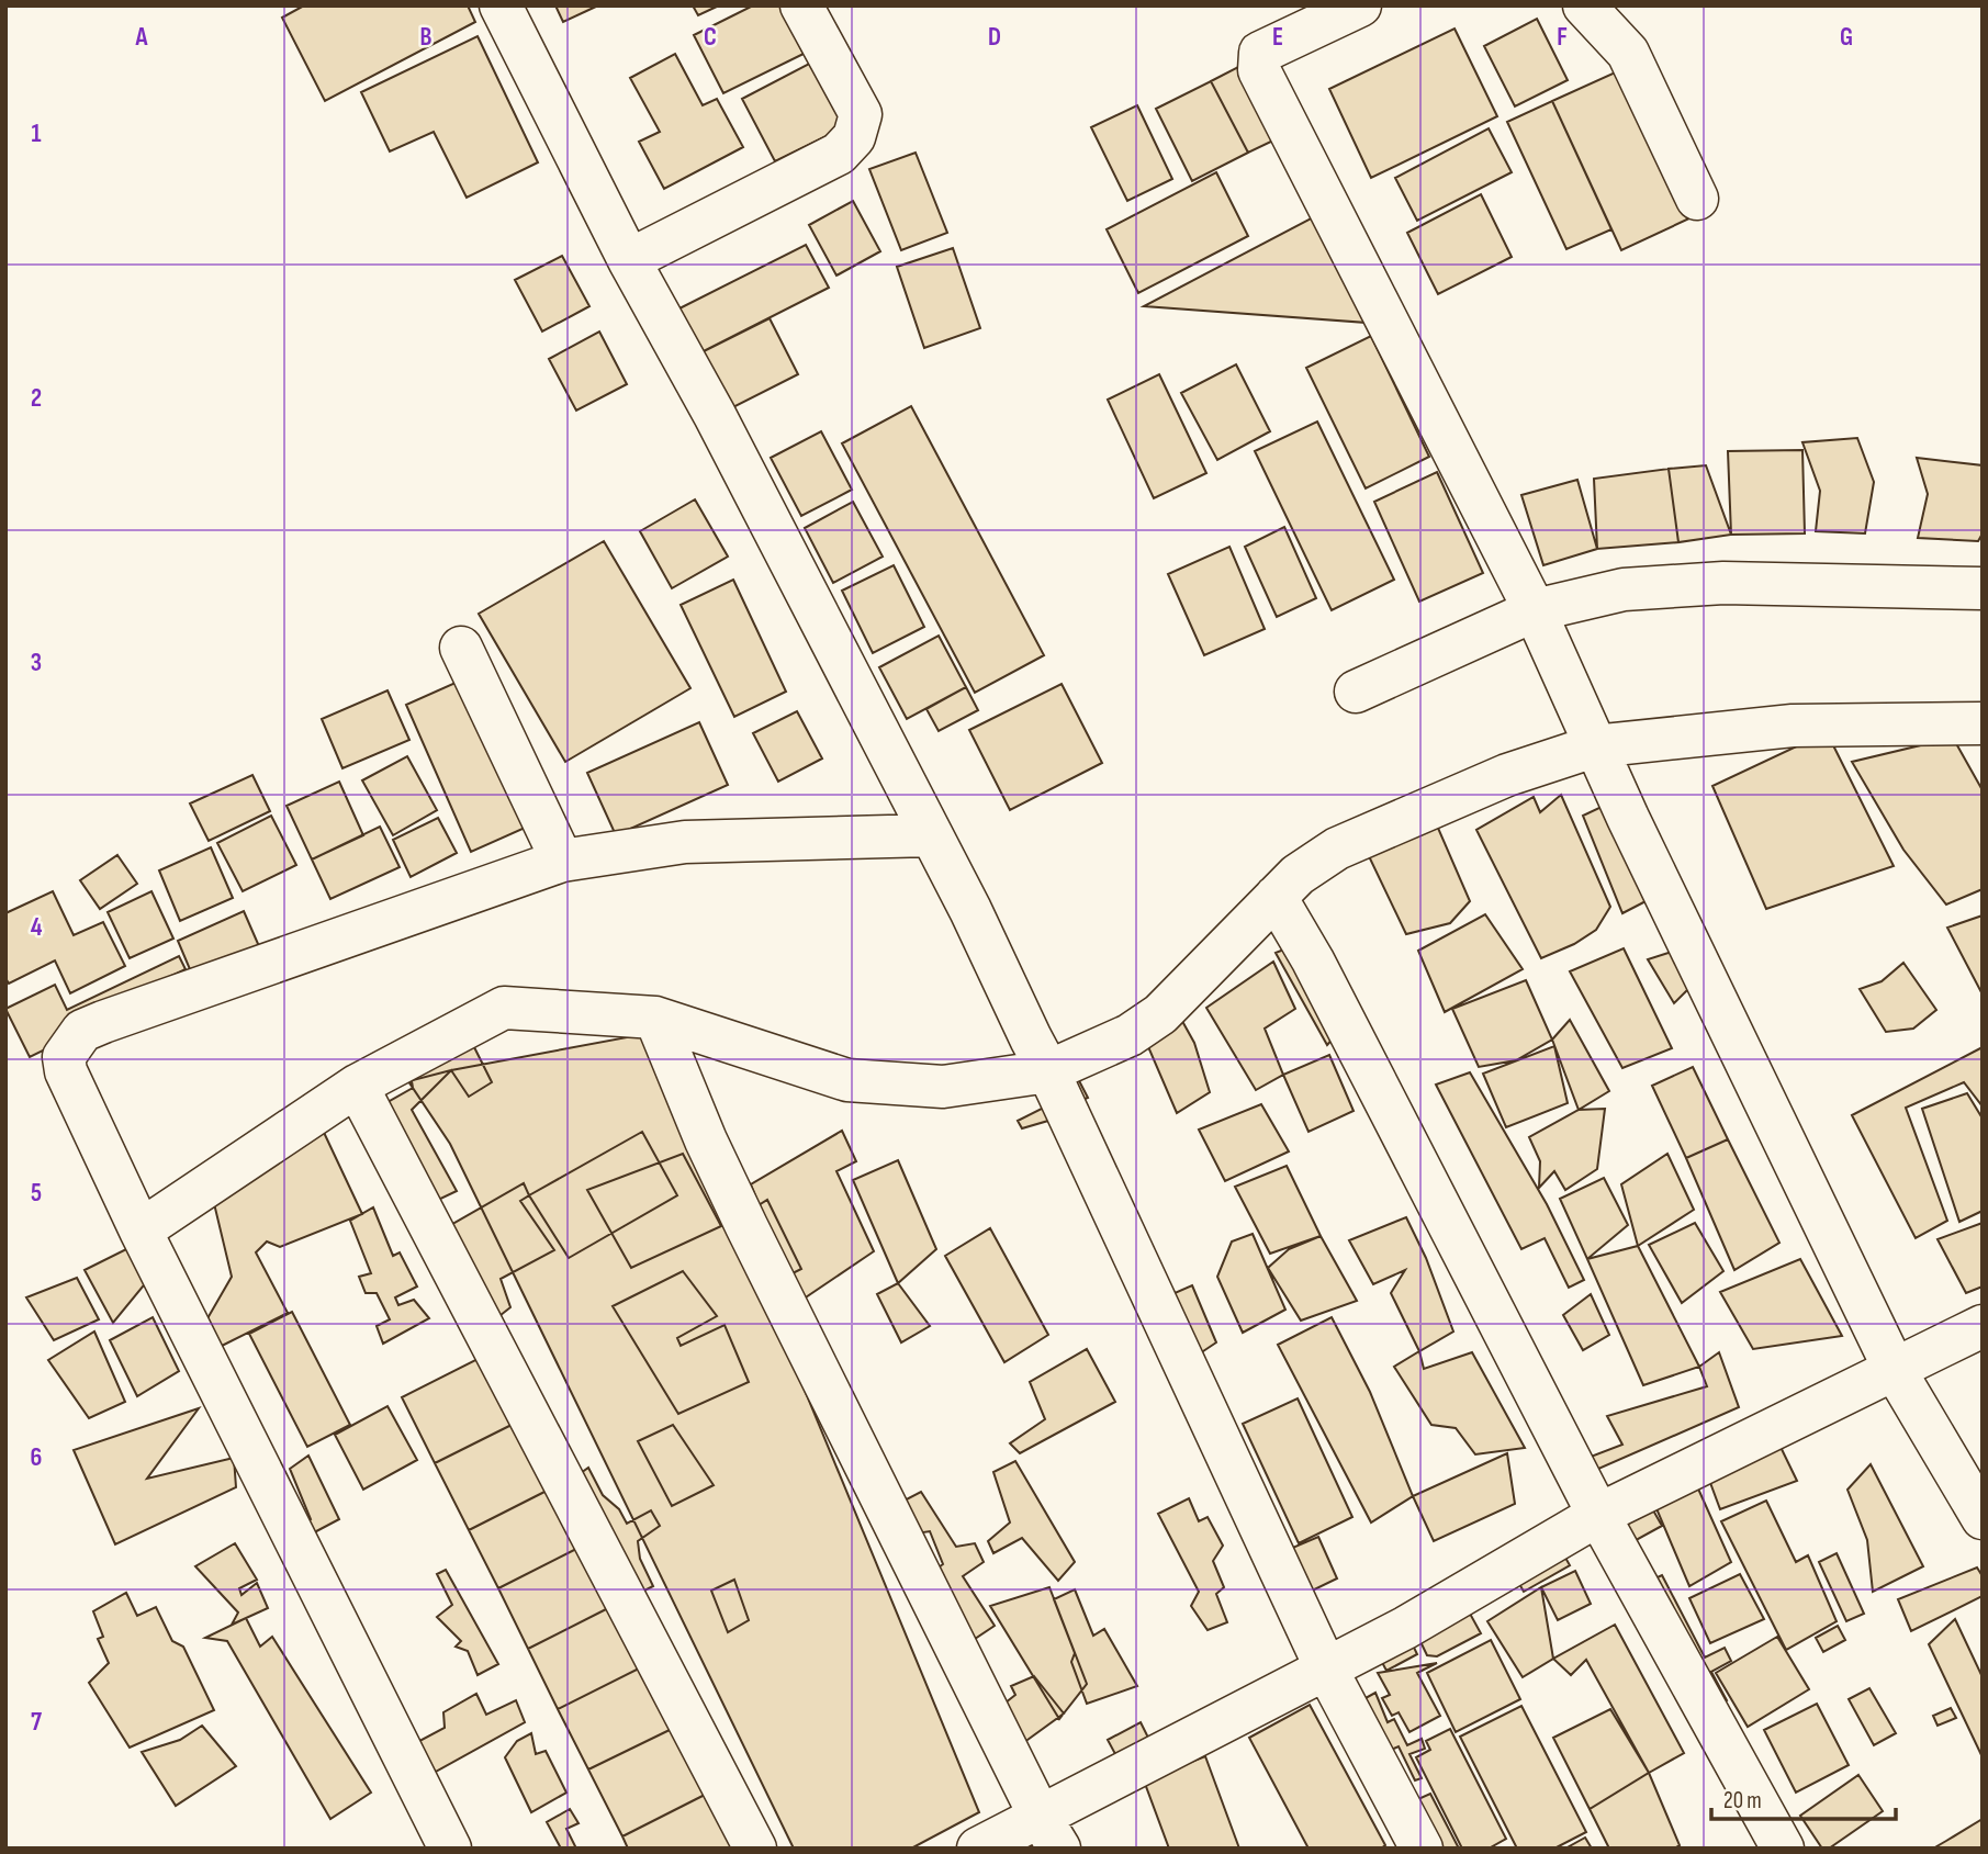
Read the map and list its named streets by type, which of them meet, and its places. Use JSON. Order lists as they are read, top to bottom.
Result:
{
  "scale_bar": "20 m",
  "grid": {
    "columns": [
      "A",
      "B",
      "C",
      "D",
      "E",
      "F",
      "G"
    ],
    "rows": [
      "1",
      "2",
      "3",
      "4",
      "5",
      "6",
      "7"
    ]
  }
}
